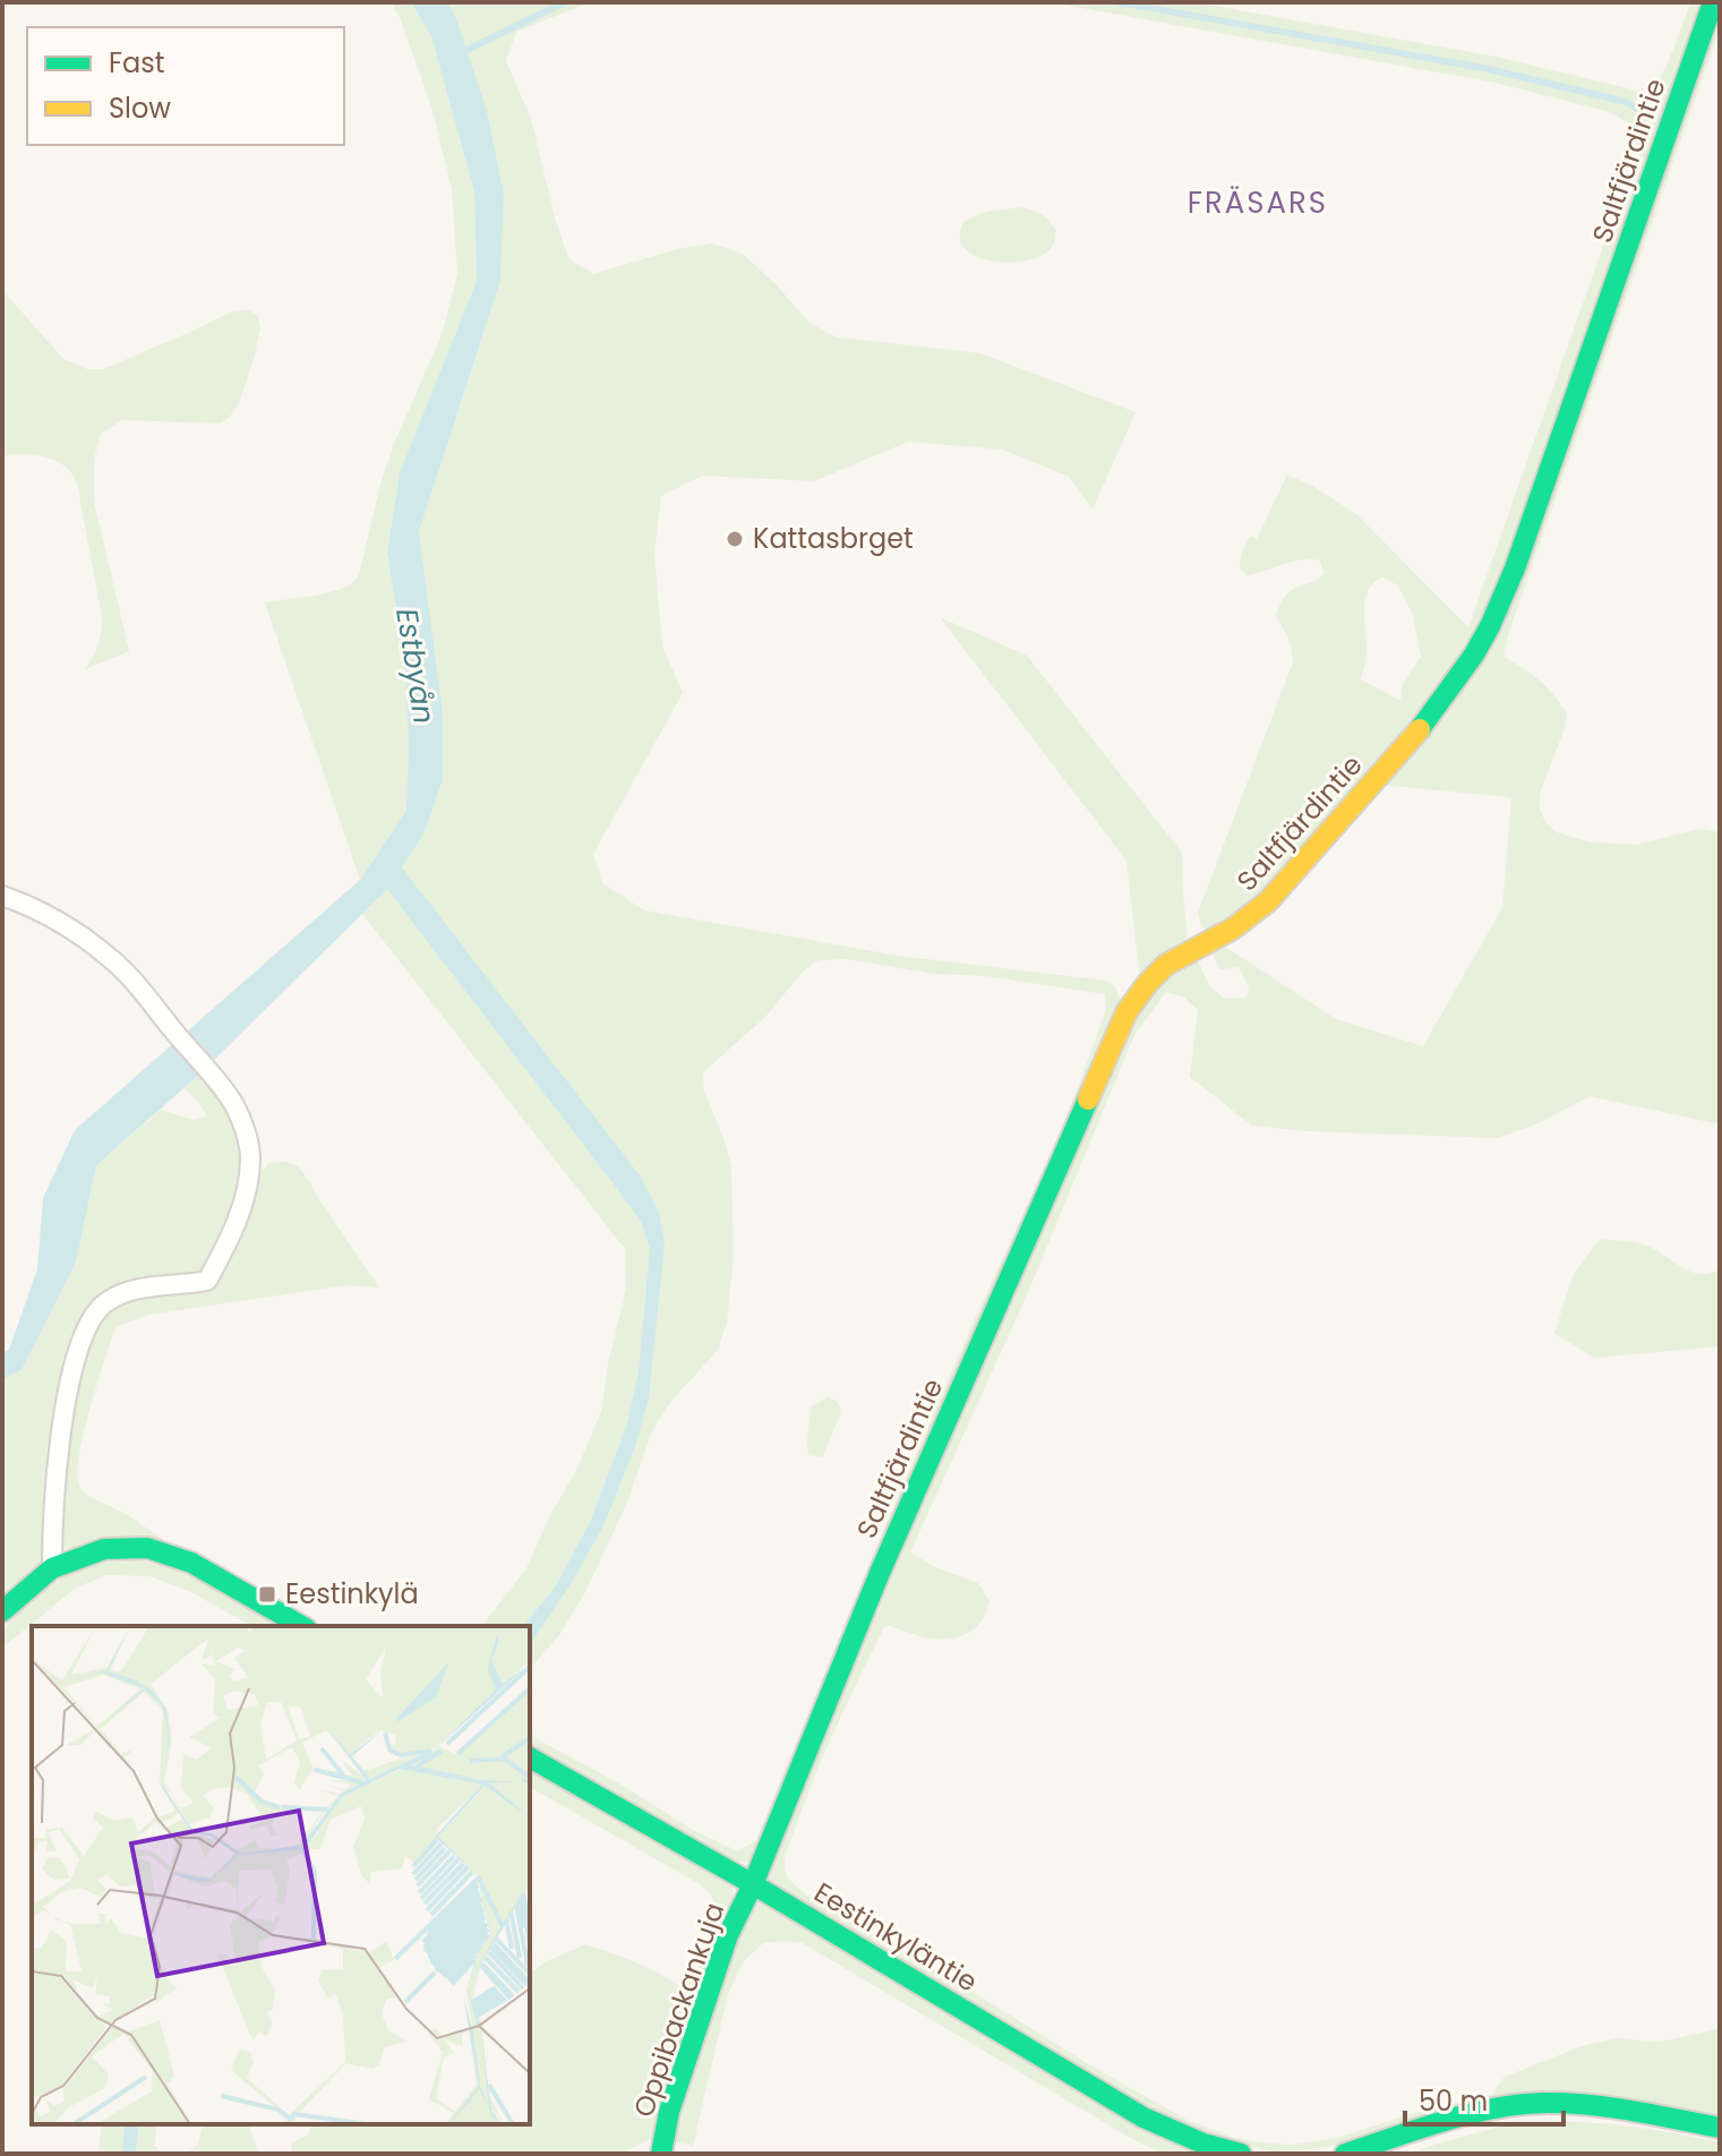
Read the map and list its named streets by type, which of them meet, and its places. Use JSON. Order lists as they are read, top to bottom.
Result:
{
  "streets": {
    "street": ["Saltfjärdintie", "Eestinkyläntie", "Oppibackankuja"]
  },
  "crossings": [
    ["Saltfjärdintie", "Eestinkyläntie"],
    ["Saltfjärdintie", "Oppibackankuja"],
    ["Eestinkyläntie", "Oppibackankuja"]
  ],
  "districts": ["FRÄSARS"],
  "water": ["Estbyån"],
  "places": {
    "other": ["Kattasbrget"],
    "transit": ["Eestinkylä"]
  },
  "legend": ["Fast", "Slow"],
  "scale_bar": "50 m"
}
